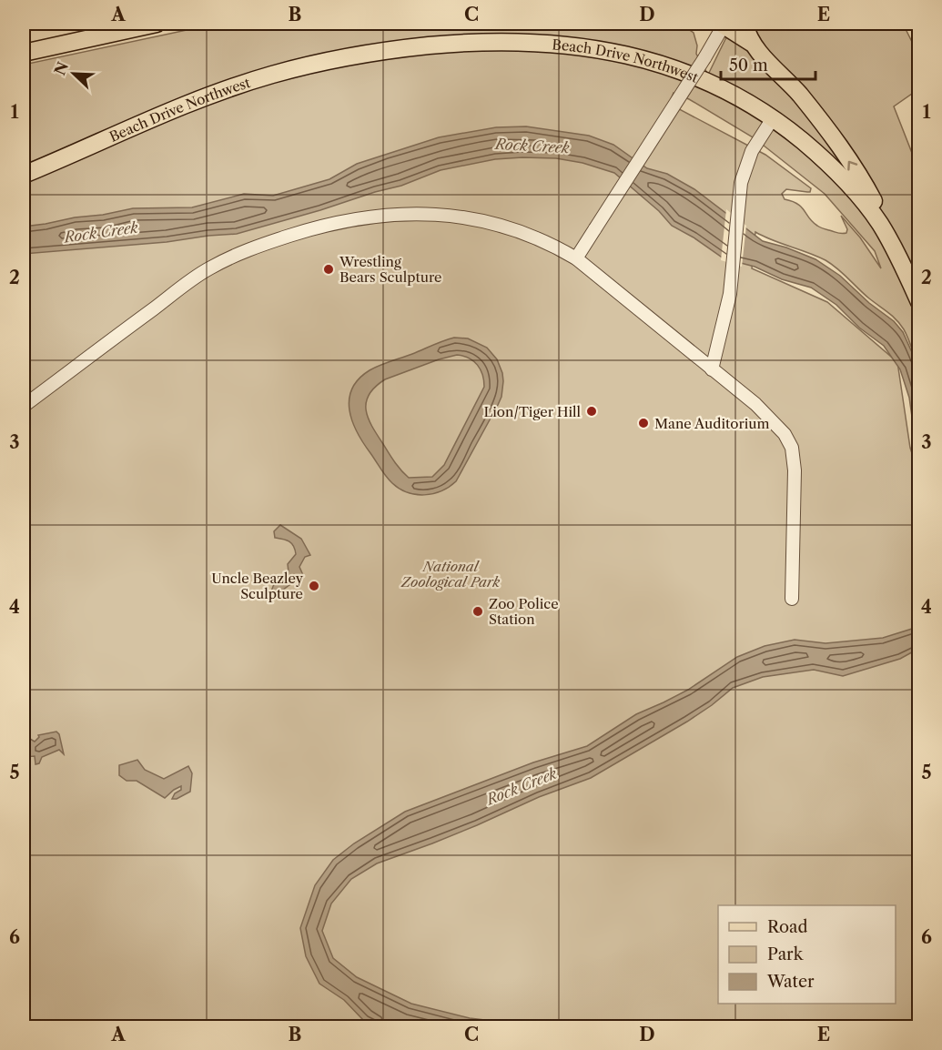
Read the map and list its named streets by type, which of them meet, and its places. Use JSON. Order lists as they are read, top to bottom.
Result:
{
  "streets": {
    "main road": ["Beach Drive Northwest"]
  },
  "water": ["Rock Creek"],
  "parks": ["National Zoological Park"],
  "places": [
    "Wrestling Bears Sculpture",
    "Lion/Tiger Hill",
    "Mane Auditorium",
    "Uncle Beazley Sculpture",
    "Zoo Police Station"
  ],
  "legend": ["Road", "Park", "Water"],
  "scale_bar": "50 m",
  "north": "top left",
  "grid": {
    "columns": [
      "A",
      "B",
      "C",
      "D",
      "E"
    ],
    "rows": [
      "1",
      "2",
      "3",
      "4",
      "5",
      "6"
    ]
  }
}
